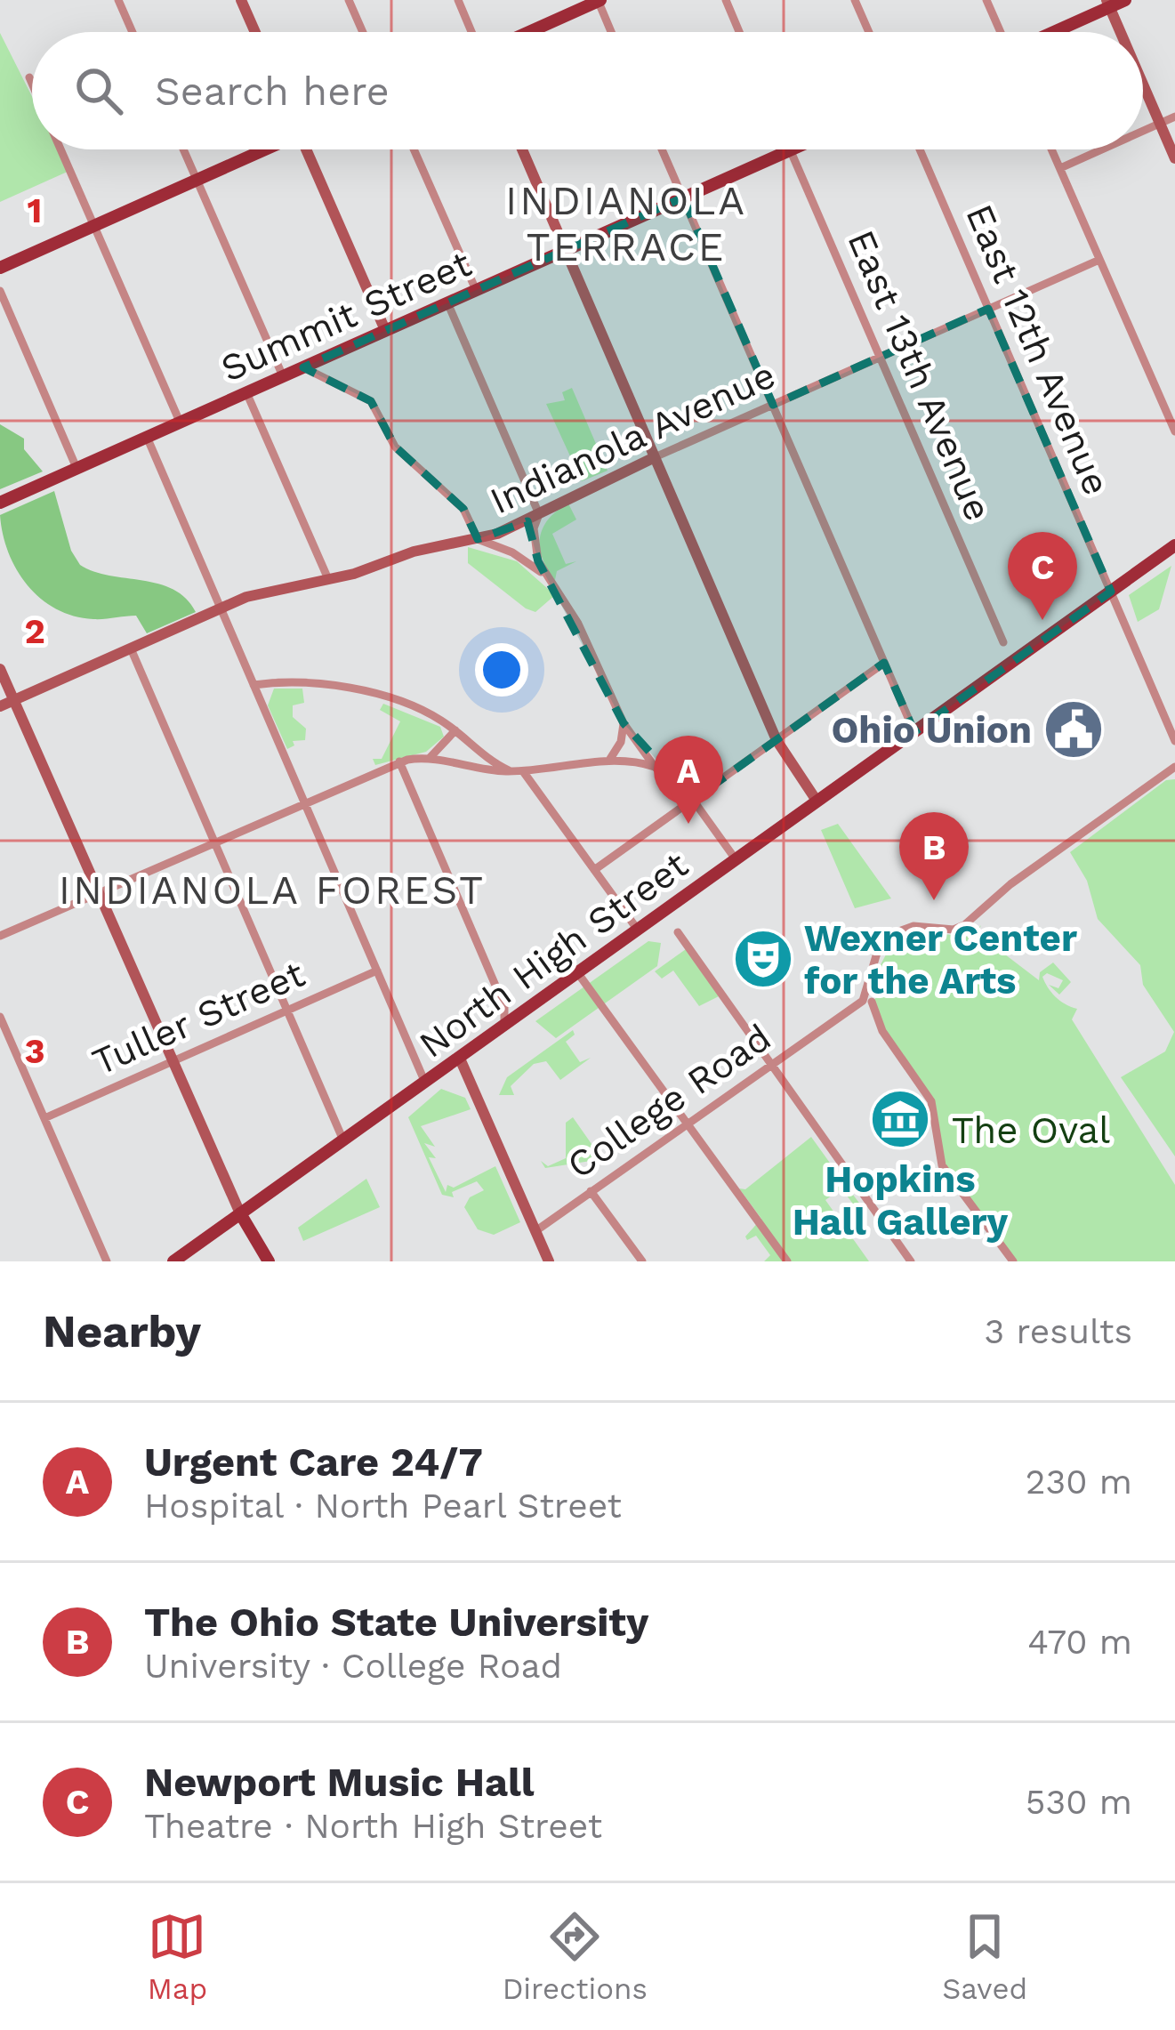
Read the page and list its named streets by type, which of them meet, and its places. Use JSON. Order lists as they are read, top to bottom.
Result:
{
  "streets": {
    "main road": ["Summit Street", "North High Street"],
    "street": [
      "East 12th Avenue",
      "East 13th Avenue",
      "Indianola Avenue",
      "Tuller Street",
      "College Road"
    ]
  },
  "crossings": [
    ["Summit Street", "East 13th Avenue"],
    ["East 12th Avenue", "Indianola Avenue"],
    ["East 12th Avenue", "North High Street"],
    ["East 13th Avenue", "Indianola Avenue"]
  ],
  "districts": ["INDIANOLA TERRACE", "INDIANOLA FOREST"],
  "parks": ["The Oval"],
  "places": {
    "public building": ["Ohio Union"],
    "theatre": ["Wexner Center for the Arts"],
    "museum": ["Hopkins Hall Gallery"]
  },
  "page": {
    "search": "Search here",
    "pins": ["C", "A", "B"],
    "heading": ["Nearby", "3 results"],
    "list": [
      {
        "mark": "A",
        "name": "Urgent Care 24/7",
        "note": "Hospital · North Pearl Street",
        "value": "230 m"
      },
      {
        "mark": "B",
        "name": "The Ohio State University",
        "note": "University · College Road",
        "value": "470 m"
      },
      {
        "mark": "C",
        "name": "Newport Music Hall",
        "note": "Theatre · North High Street",
        "value": "530 m"
      }
    ],
    "nav": ["Map", "Directions", "Saved"]
  },
  "grid": {
    "rows": ["1", "2", "3"]
  }
}
